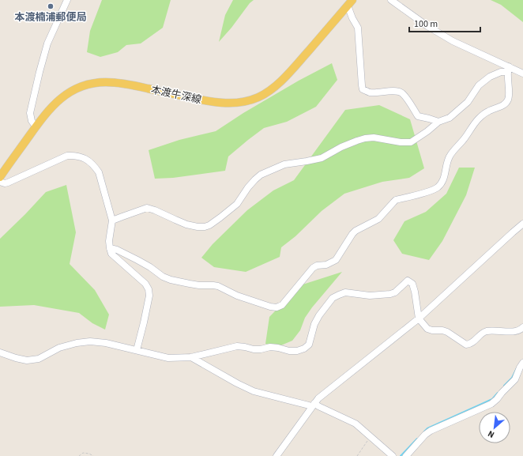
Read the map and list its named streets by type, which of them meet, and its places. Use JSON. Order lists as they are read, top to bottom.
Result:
{
  "streets": {
    "main road": ["本渡牛深線"]
  },
  "places": ["本渡楠浦郵便局"],
  "scale_bar": "100 m",
  "north": "bottom left"
}
